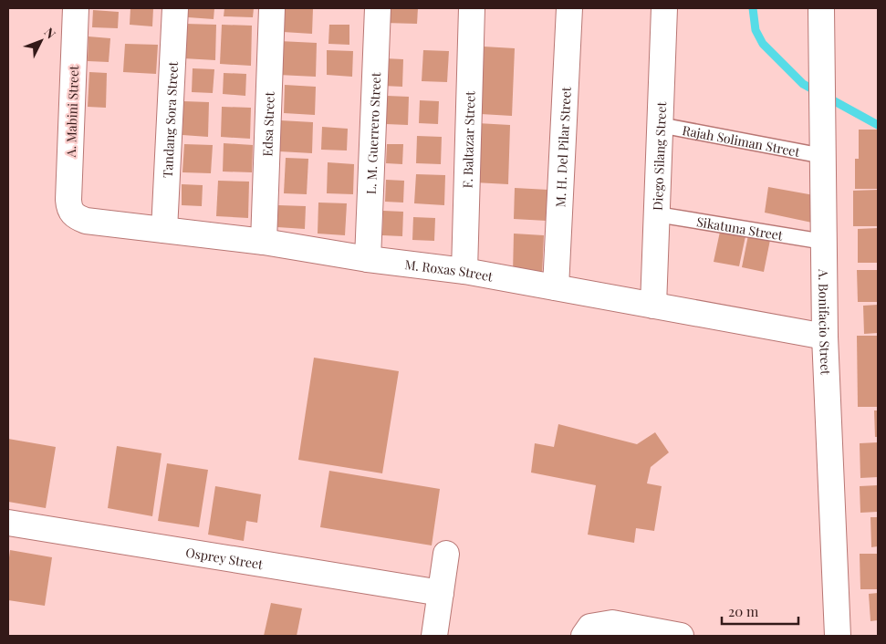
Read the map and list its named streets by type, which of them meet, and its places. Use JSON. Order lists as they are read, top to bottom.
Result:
{
  "streets": {
    "street": [
      "A. Mabini Street",
      "Tandang Sora Street",
      "Edsa Street",
      "L. M. Guerrero Street",
      "F. Baltazar Street",
      "M. H. Del Pilar Street",
      "Diego Silang Street",
      "M. Roxas Street",
      "A. Bonifacio Street",
      "Osprey Street"
    ],
    "lane": ["Rajah Soliman Street", "Sikatuna Street"]
  },
  "crossings": [
    ["A. Mabini Street", "M. Roxas Street"],
    ["Tandang Sora Street", "M. Roxas Street"],
    ["Edsa Street", "M. Roxas Street"],
    ["L. M. Guerrero Street", "M. Roxas Street"],
    ["F. Baltazar Street", "M. Roxas Street"],
    ["Rajah Soliman Street", "Diego Silang Street"],
    ["Rajah Soliman Street", "A. Bonifacio Street"],
    ["M. H. Del Pilar Street", "M. Roxas Street"],
    ["Diego Silang Street", "Sikatuna Street"],
    ["Diego Silang Street", "M. Roxas Street"],
    ["Sikatuna Street", "A. Bonifacio Street"],
    ["M. Roxas Street", "A. Bonifacio Street"]
  ],
  "scale_bar": "20 m",
  "north": "top right"
}
